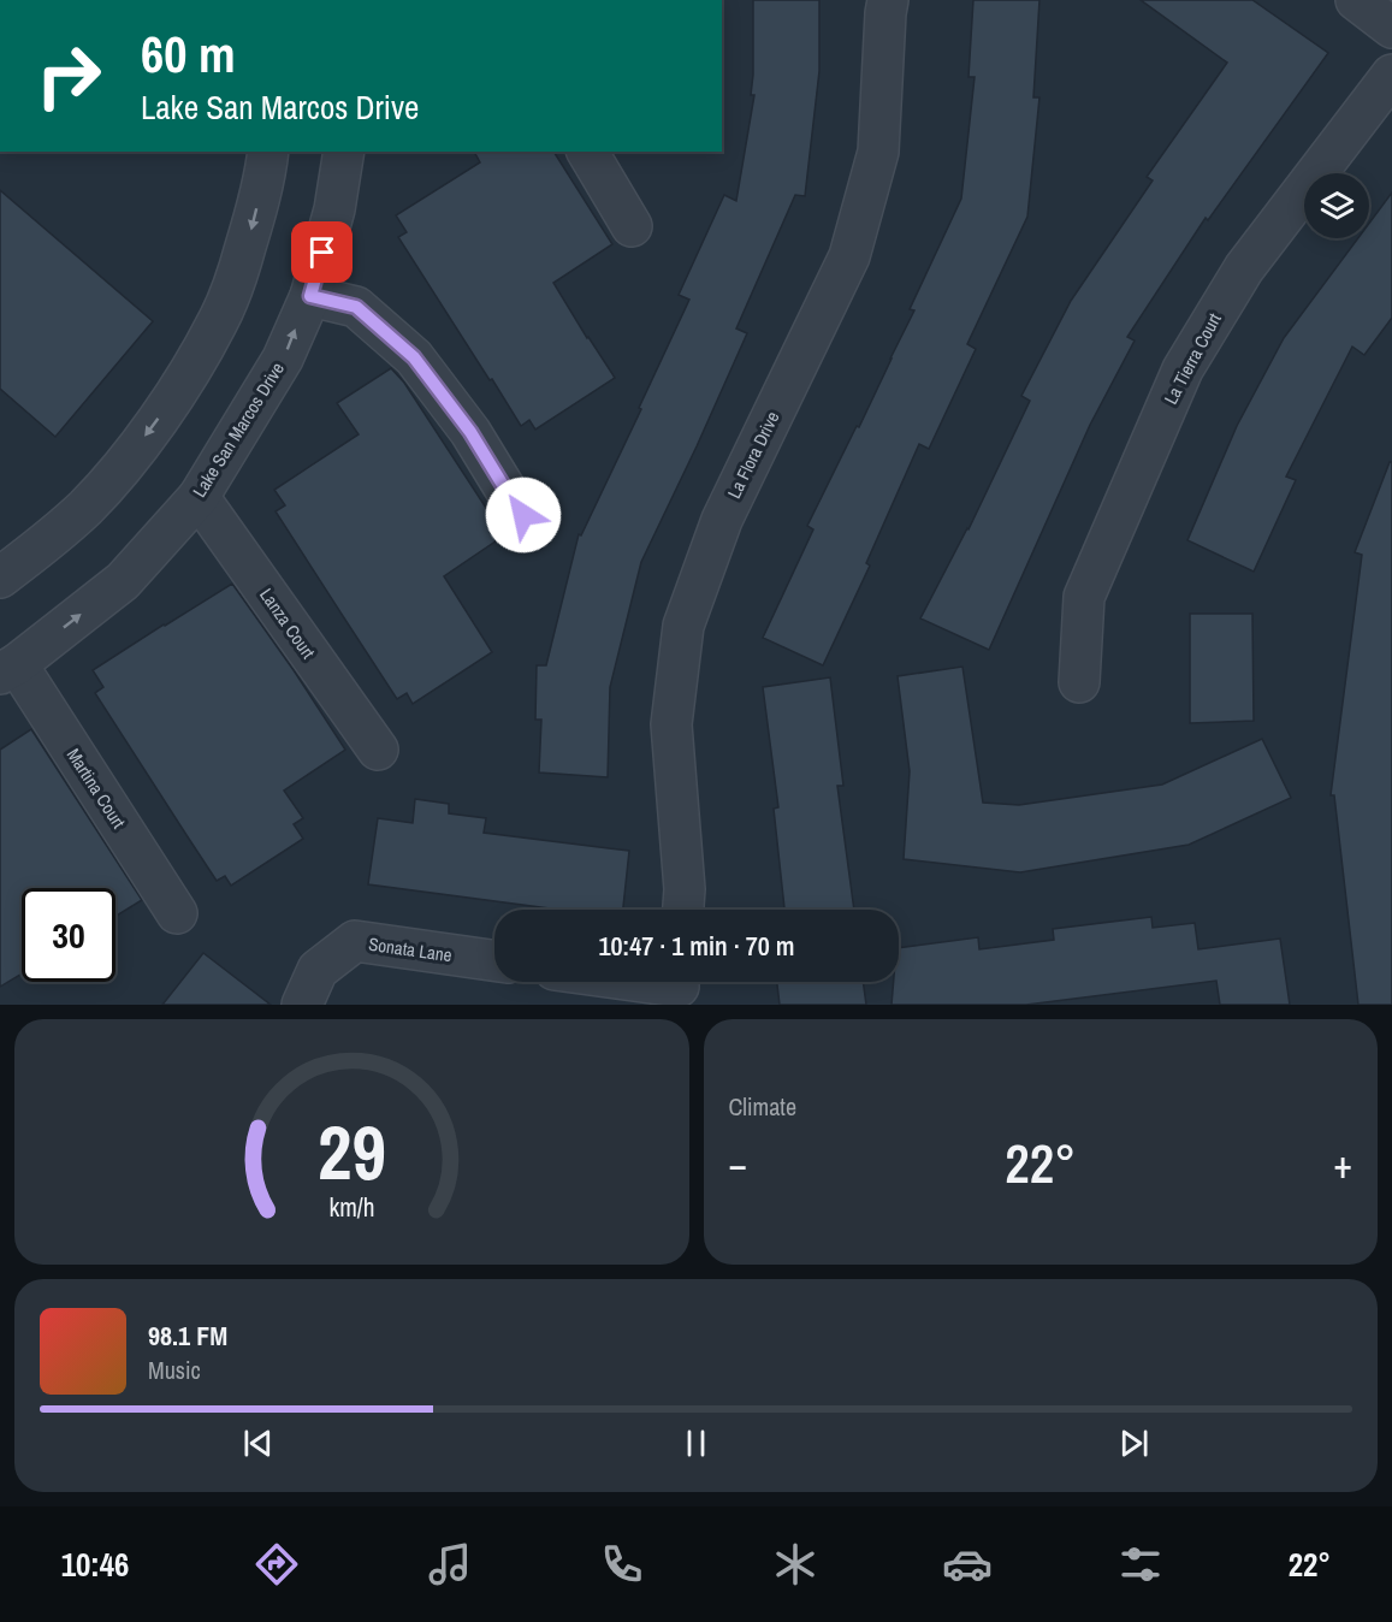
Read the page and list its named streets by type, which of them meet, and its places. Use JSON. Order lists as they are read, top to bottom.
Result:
{
  "streets": {
    "street": [
      "La Tierra Court",
      "Lake San Marcos Drive",
      "La Flora Drive",
      "Lanza Court",
      "Martina Court",
      "Sonata Lane"
    ]
  },
  "crossings": [
    ["Lake San Marcos Drive", "Lanza Court"],
    ["Lake San Marcos Drive", "Martina Court"]
  ],
  "page": {
    "turn": ["60 m", "Lake San Marcos Drive"],
    "limit": "30",
    "trip": "10:47 · 1 min · 70 m",
    "tile": "Climate",
    "heat": ["−", "22°", "+"],
    "song": ["98.1 FM", "Music"],
    "tabs": ["10:46", "22°"],
    "gauge": ["29", "km/h"]
  }
}
